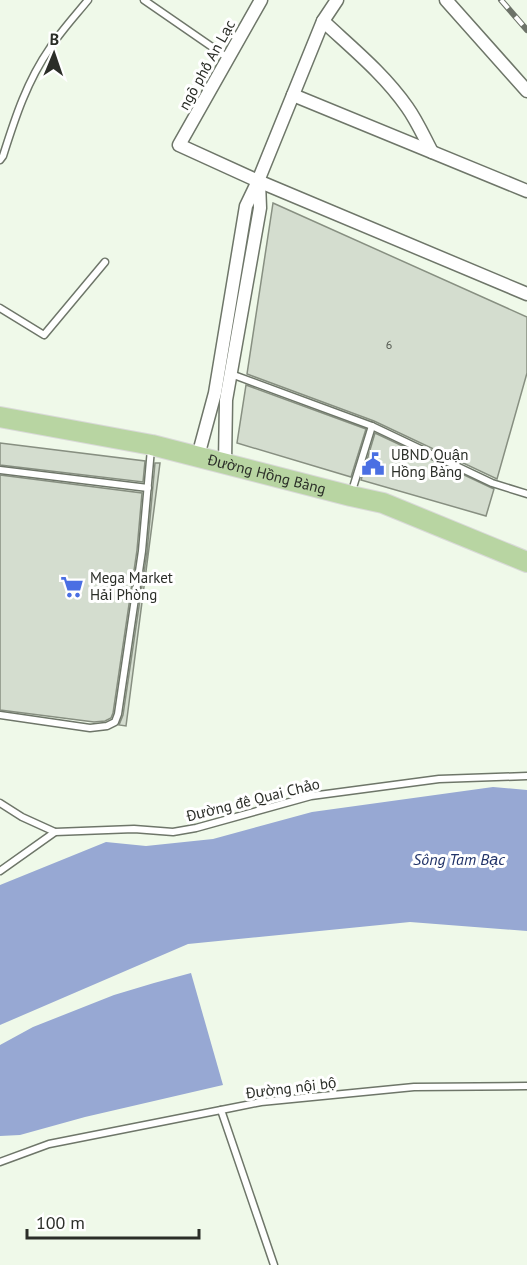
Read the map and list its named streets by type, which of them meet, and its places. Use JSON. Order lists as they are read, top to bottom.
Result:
{
  "streets": {
    "main road": ["Đường Hồng Bàng"],
    "street": ["ngõ phố An Lạc"],
    "lane": ["Đường đê Quai Chảo", "Đường nội bộ"]
  },
  "water": ["Sông Tam Bạc"],
  "places": {
    "public building": ["UBND Quận Hồng Bàng"],
    "supermarket": ["Mega Market Hải Phòng"]
  },
  "house_numbers": ["6"],
  "scale_bar": "100 m",
  "north": "top"
}
